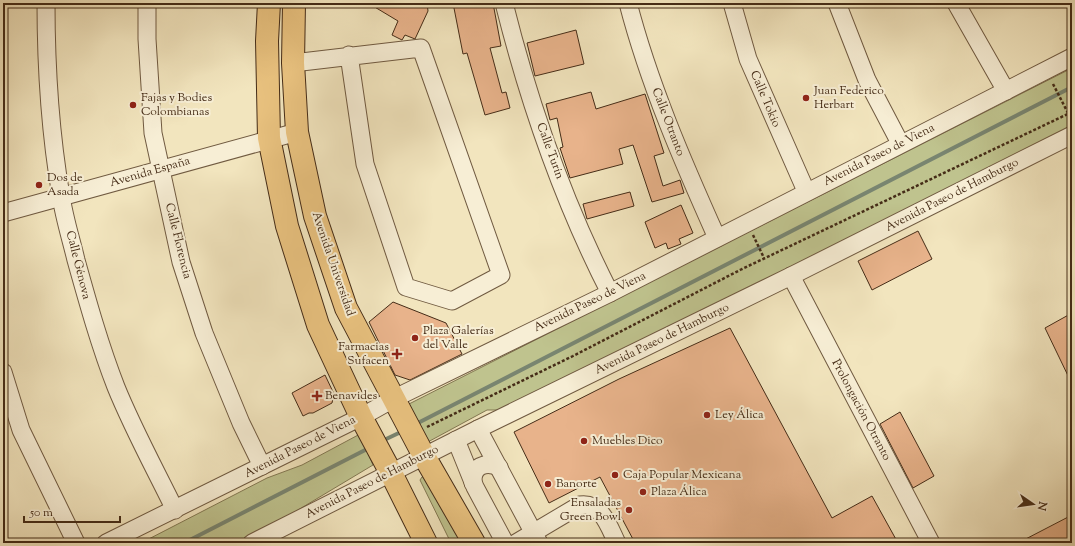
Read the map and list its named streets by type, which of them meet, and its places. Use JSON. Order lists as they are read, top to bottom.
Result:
{
  "streets": {
    "main road": ["Avenida Universidad"],
    "street": [
      "Calle Tokio",
      "Calle Otranto",
      "Calle Turín",
      "Avenida Paseo de Viena",
      "Avenida España",
      "Avenida Paseo de Hamburgo",
      "Calle Florencia",
      "Calle Génova",
      "Prolongación Otranto"
    ]
  },
  "crossings": [
    ["Calle Tokio", "Avenida Paseo de Viena"],
    ["Calle Otranto", "Avenida Paseo de Viena"],
    ["Calle Turín", "Avenida Paseo de Viena"],
    ["Avenida Paseo de Viena", "Calle Florencia"],
    ["Avenida Paseo de Viena", "Avenida Universidad"],
    ["Avenida Paseo de Viena", "Calle Génova"],
    ["Avenida España", "Calle Florencia"],
    ["Avenida España", "Avenida Universidad"],
    ["Avenida España", "Calle Génova"],
    ["Avenida Paseo de Hamburgo", "Avenida Universidad"],
    ["Avenida Paseo de Hamburgo", "Prolongación Otranto"]
  ],
  "places": {
    "other": [
      "Juan Federico Herbart",
      "Fajas y Bodies Colombianas",
      "Dos de Asada",
      "Plaza Galerías del Valle",
      "Ley Álica",
      "Muebles Dico",
      "Caja Popular Mexicana",
      "Banorte",
      "Plaza Álica",
      "Ensaladas Green Bowl"
    ],
    "health": ["Farmacias Sufacen", "Benavides"]
  },
  "scale_bar": "50 m",
  "north": "right"
}
